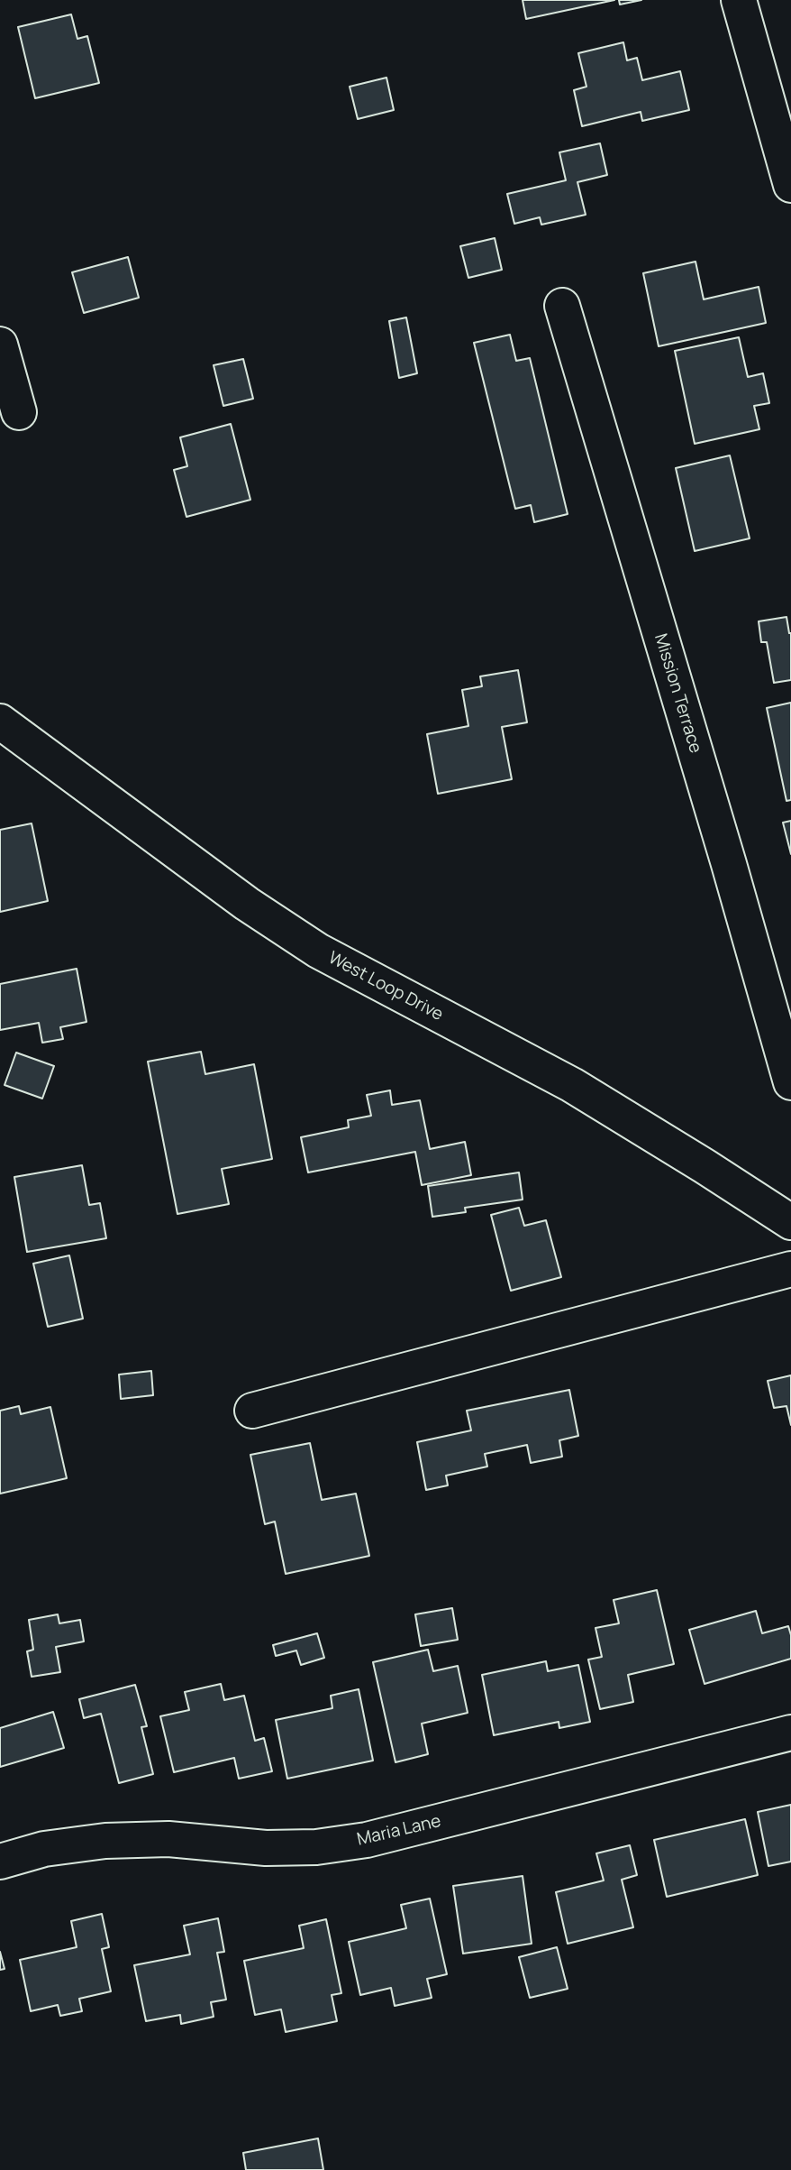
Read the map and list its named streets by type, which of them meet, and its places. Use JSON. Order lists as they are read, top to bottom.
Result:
{
  "streets": {
    "street": ["Mission Terrace", "West Loop Drive", "Maria Lane"]
  }
}
